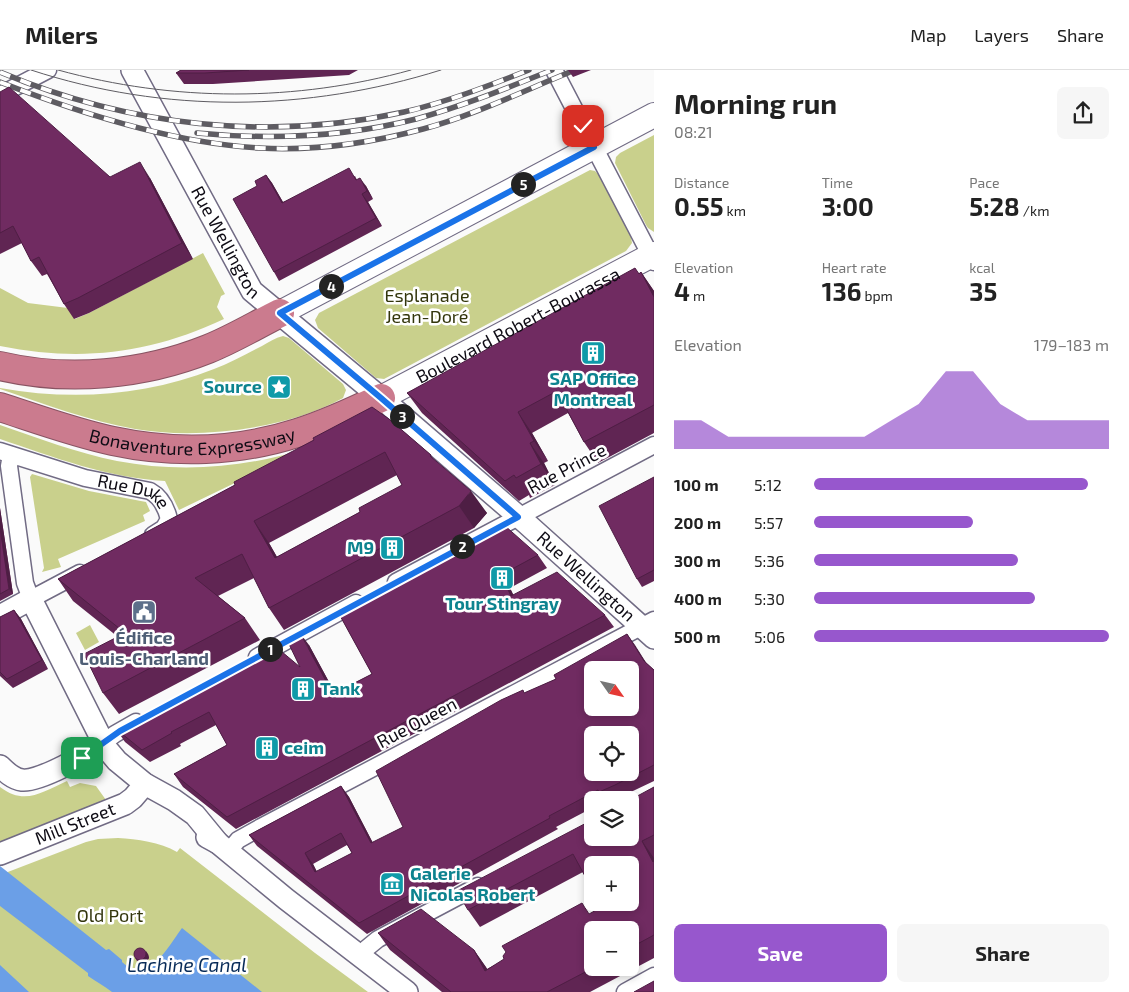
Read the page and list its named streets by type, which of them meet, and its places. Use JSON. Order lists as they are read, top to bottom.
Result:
{
  "streets": {
    "highway": ["Bonaventure Expressway"],
    "main road": ["Boulevard Robert-Bourassa"],
    "street": [
      "Rue Wellington",
      "Rue Prince",
      "Rue Duke",
      "Rue Queen",
      "Mill Street"
    ]
  },
  "crossings": [
    ["Rue Wellington", "Boulevard Robert-Bourassa"],
    ["Rue Wellington", "Bonaventure Expressway"],
    ["Rue Wellington", "Rue Prince"],
    ["Rue Wellington", "Rue Queen"],
    ["Boulevard Robert-Bourassa", "Bonaventure Expressway"]
  ],
  "water": ["Lachine Canal"],
  "parks": ["Esplanade Jean-Doré", "Old Port"],
  "places": {
    "building": [
      "SAP Office Montreal",
      "M9",
      "Tour Stingray",
      "Tank",
      "ceim"
    ],
    "place": ["Source"],
    "public building": ["Édifice Louis-Charland"],
    "museum": ["Galerie Nicolas Robert"]
  },
  "north": "bottom right",
  "page": {
    "header": "Milers",
    "nav": ["Map", "Layers", "Share"],
    "heading": ["Morning run", "08:21"],
    "stats": [
      ["Distance", "0.55 km"],
      ["Time", "3:00"],
      ["Pace", "5:28 /km"],
      ["Elevation", "4 m"],
      ["Heart rate", "136 bpm"],
      ["kcal", "35"]
    ],
    "pins": [
      "5",
      "4",
      "3",
      "2",
      "1"
    ],
    "chart": ["Elevation", "179–183 m"],
    "list": [
      {
        "name": "100 m",
        "note": "5:12"
      },
      {
        "name": "200 m",
        "note": "5:57"
      },
      {
        "name": "300 m",
        "note": "5:36"
      },
      {
        "name": "400 m",
        "note": "5:30"
      },
      {
        "name": "500 m",
        "note": "5:06"
      }
    ],
    "map_buttons": ["+", "−"],
    "buttons": ["Save", "Share"]
  }
}
